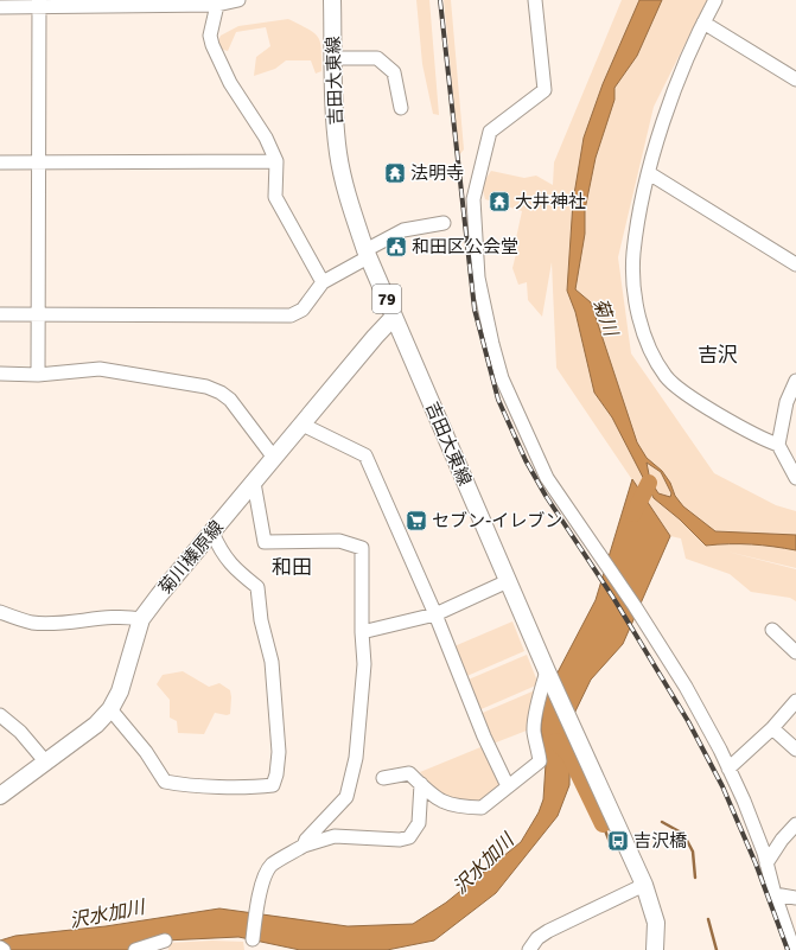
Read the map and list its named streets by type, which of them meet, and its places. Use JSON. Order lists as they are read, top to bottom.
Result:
{
  "streets": {
    "main road": ["吉田大東線", "79", "菊川榛原線"]
  },
  "crossings": [
    ["吉田大東線", "菊川榛原線"]
  ],
  "districts": ["吉沢", "和田"],
  "water": ["菊川", "沢水加川"],
  "places": {
    "temple": ["法明寺", "大井神社"],
    "public building": ["和田区公会堂"],
    "supermarket": ["セブン-イレブン"],
    "bus stop": ["吉沢橋"]
  }
}
